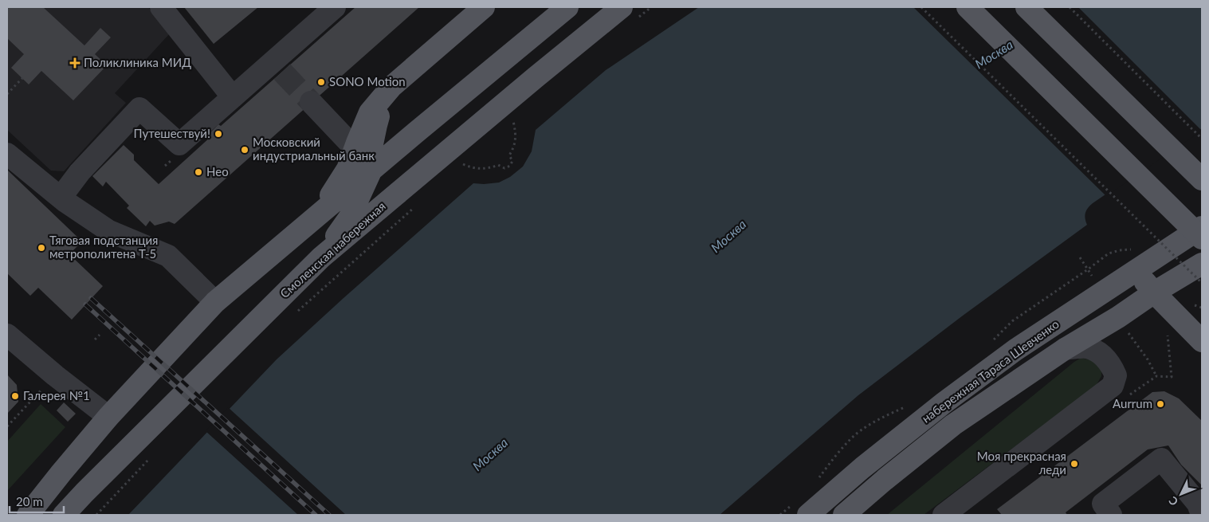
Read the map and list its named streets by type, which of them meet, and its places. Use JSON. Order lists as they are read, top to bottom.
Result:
{
  "streets": {
    "main road": ["Смоленская набережная", "набережная Тараса Шевченко"]
  },
  "water": ["Москва"],
  "places": {
    "health": ["Поликлиника МИД"],
    "other": [
      "SONO Motion",
      "Путешествуй!",
      "Московский индустриальный банк",
      "Нео",
      "Тяговая подстанция метрополитена Т-5",
      "Галерея №1",
      "Aurrum",
      "Моя прекрасная леди"
    ]
  },
  "scale_bar": "20 m",
  "north": "bottom left"
}
